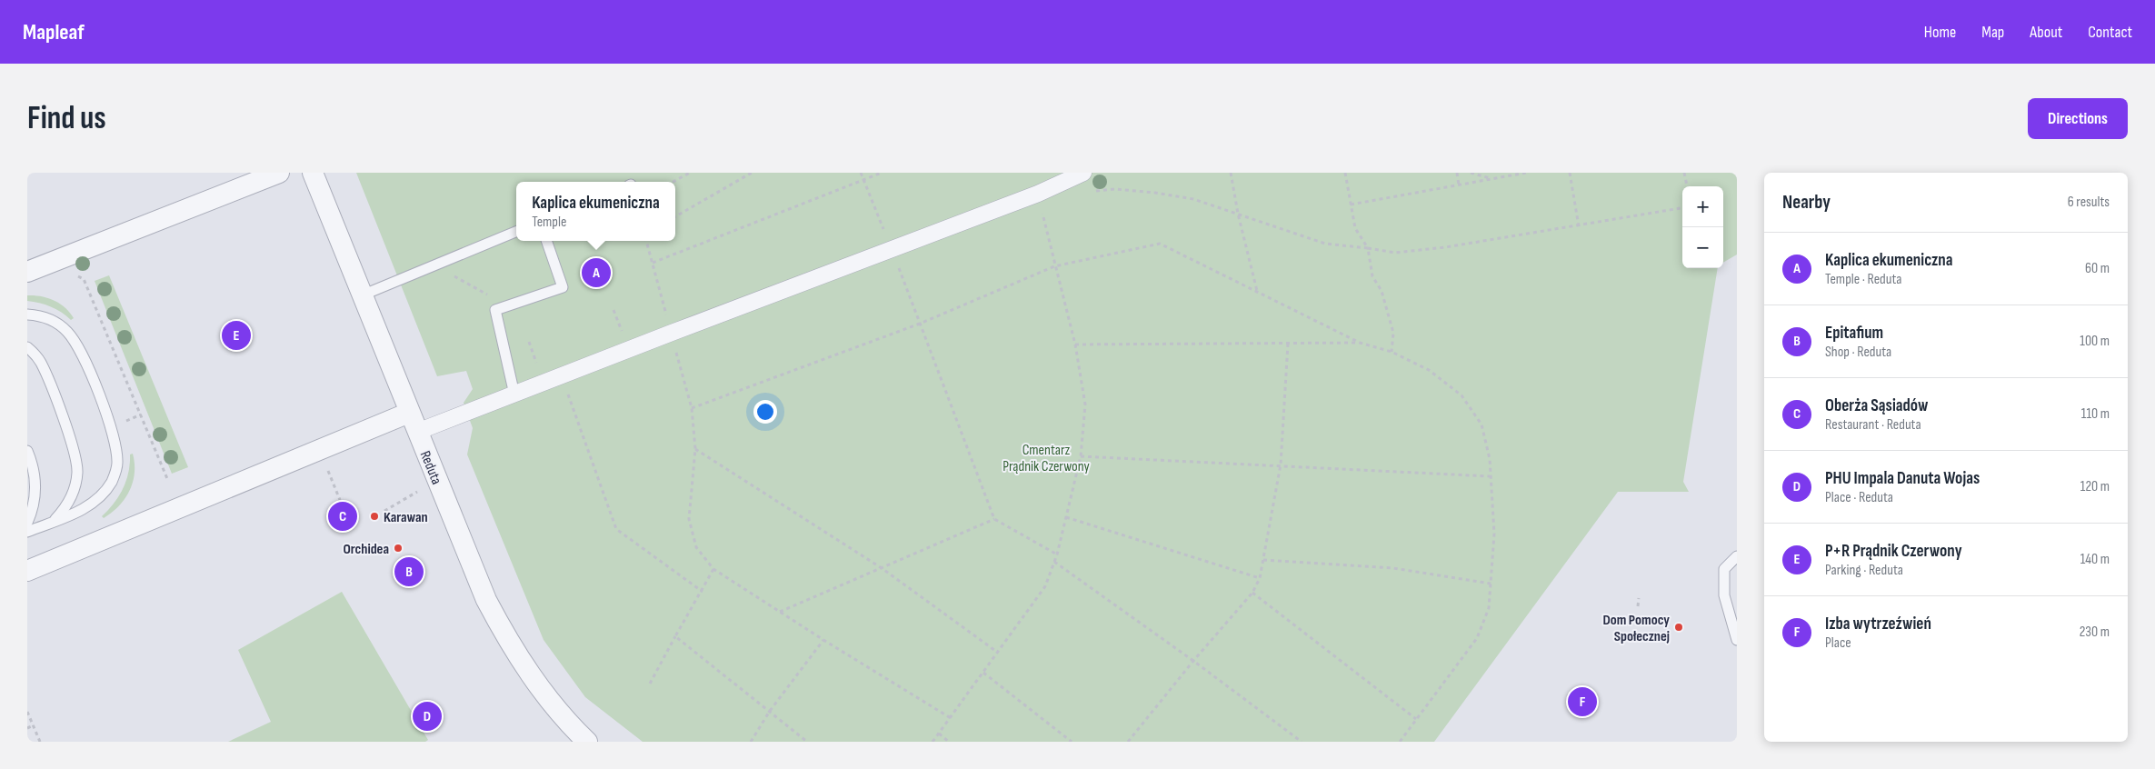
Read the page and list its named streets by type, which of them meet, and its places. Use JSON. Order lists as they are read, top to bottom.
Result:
{
  "streets": {
    "street": ["Reduta"]
  },
  "parks": ["Cmentarz Prądnik Czerwony"],
  "places": ["Karawan", "Orchidea", "Dom Pomocy Społecznej"],
  "page": {
    "header": "Mapleaf",
    "nav": [
      "Home",
      "Map",
      "About",
      "Contact"
    ],
    "buttons": "Directions",
    "title": "Find us",
    "heading": ["Nearby", "6 results"],
    "popup": ["Kaplica ekumeniczna", "Temple"],
    "map_buttons": ["+", "−"],
    "list": [
      {
        "mark": "A",
        "name": "Kaplica ekumeniczna",
        "note": "Temple · Reduta",
        "value": "60 m"
      },
      {
        "mark": "B",
        "name": "Epitafium",
        "note": "Shop · Reduta",
        "value": "100 m"
      },
      {
        "mark": "C",
        "name": "Oberża Sąsiadów",
        "note": "Restaurant · Reduta",
        "value": "110 m"
      },
      {
        "mark": "D",
        "name": "PHU Impala Danuta Wojas",
        "note": "Place · Reduta",
        "value": "120 m"
      },
      {
        "mark": "E",
        "name": "P+R Prądnik Czerwony",
        "note": "Parking · Reduta",
        "value": "140 m"
      },
      {
        "mark": "F",
        "name": "Izba wytrzeźwień",
        "note": "Place",
        "value": "230 m"
      }
    ],
    "pins": [
      "A",
      "E",
      "C",
      "B",
      "F",
      "D"
    ]
  }
}
